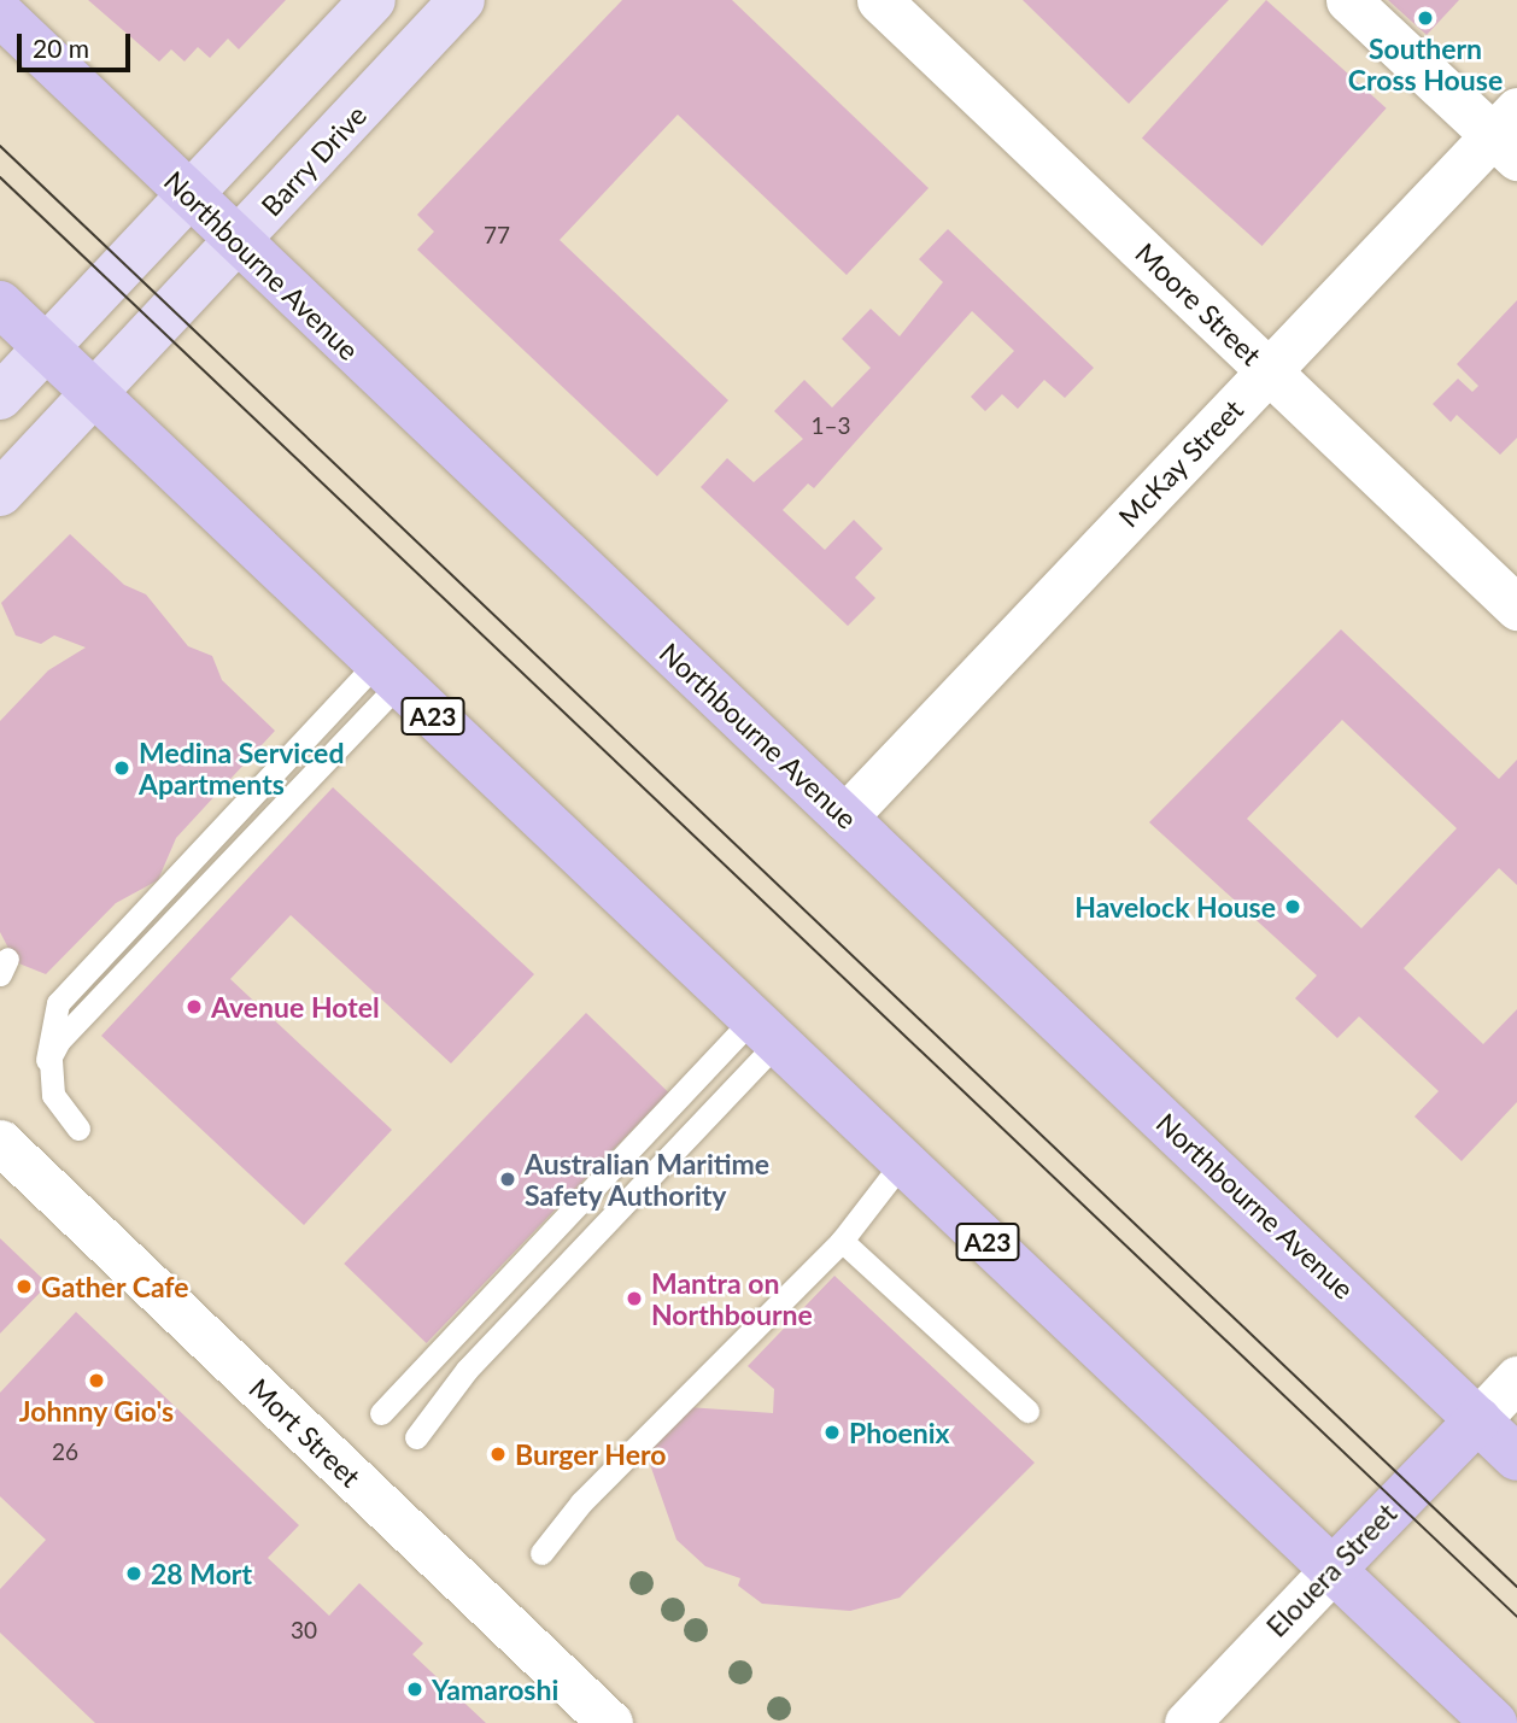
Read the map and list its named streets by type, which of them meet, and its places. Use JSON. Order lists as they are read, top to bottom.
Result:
{
  "streets": {
    "highway": ["Northbourne Avenue", "A23", "Elouera Street"],
    "main road": ["Barry Drive"],
    "street": ["Moore Street", "McKay Street", "Mort Street"]
  },
  "crossings": [
    ["Barry Drive", "Northbourne Avenue"],
    ["Barry Drive", "A23"],
    ["Northbourne Avenue", "McKay Street"],
    ["Northbourne Avenue", "Elouera Street"],
    ["Moore Street", "McKay Street"],
    ["A23", "Elouera Street"]
  ],
  "places": [
    "Southern Cross House",
    "Medina Serviced Apartments",
    "Havelock House",
    "Avenue Hotel",
    "Australian Maritime Safety Authority",
    "Gather Cafe",
    "Mantra on Northbourne",
    "Johnny Gio's",
    "Phoenix",
    "Burger Hero",
    "28 Mort",
    "Yamaroshi"
  ],
  "house_numbers": [
    "77",
    "1–3",
    "26",
    "30"
  ],
  "scale_bar": "20 m"
}
